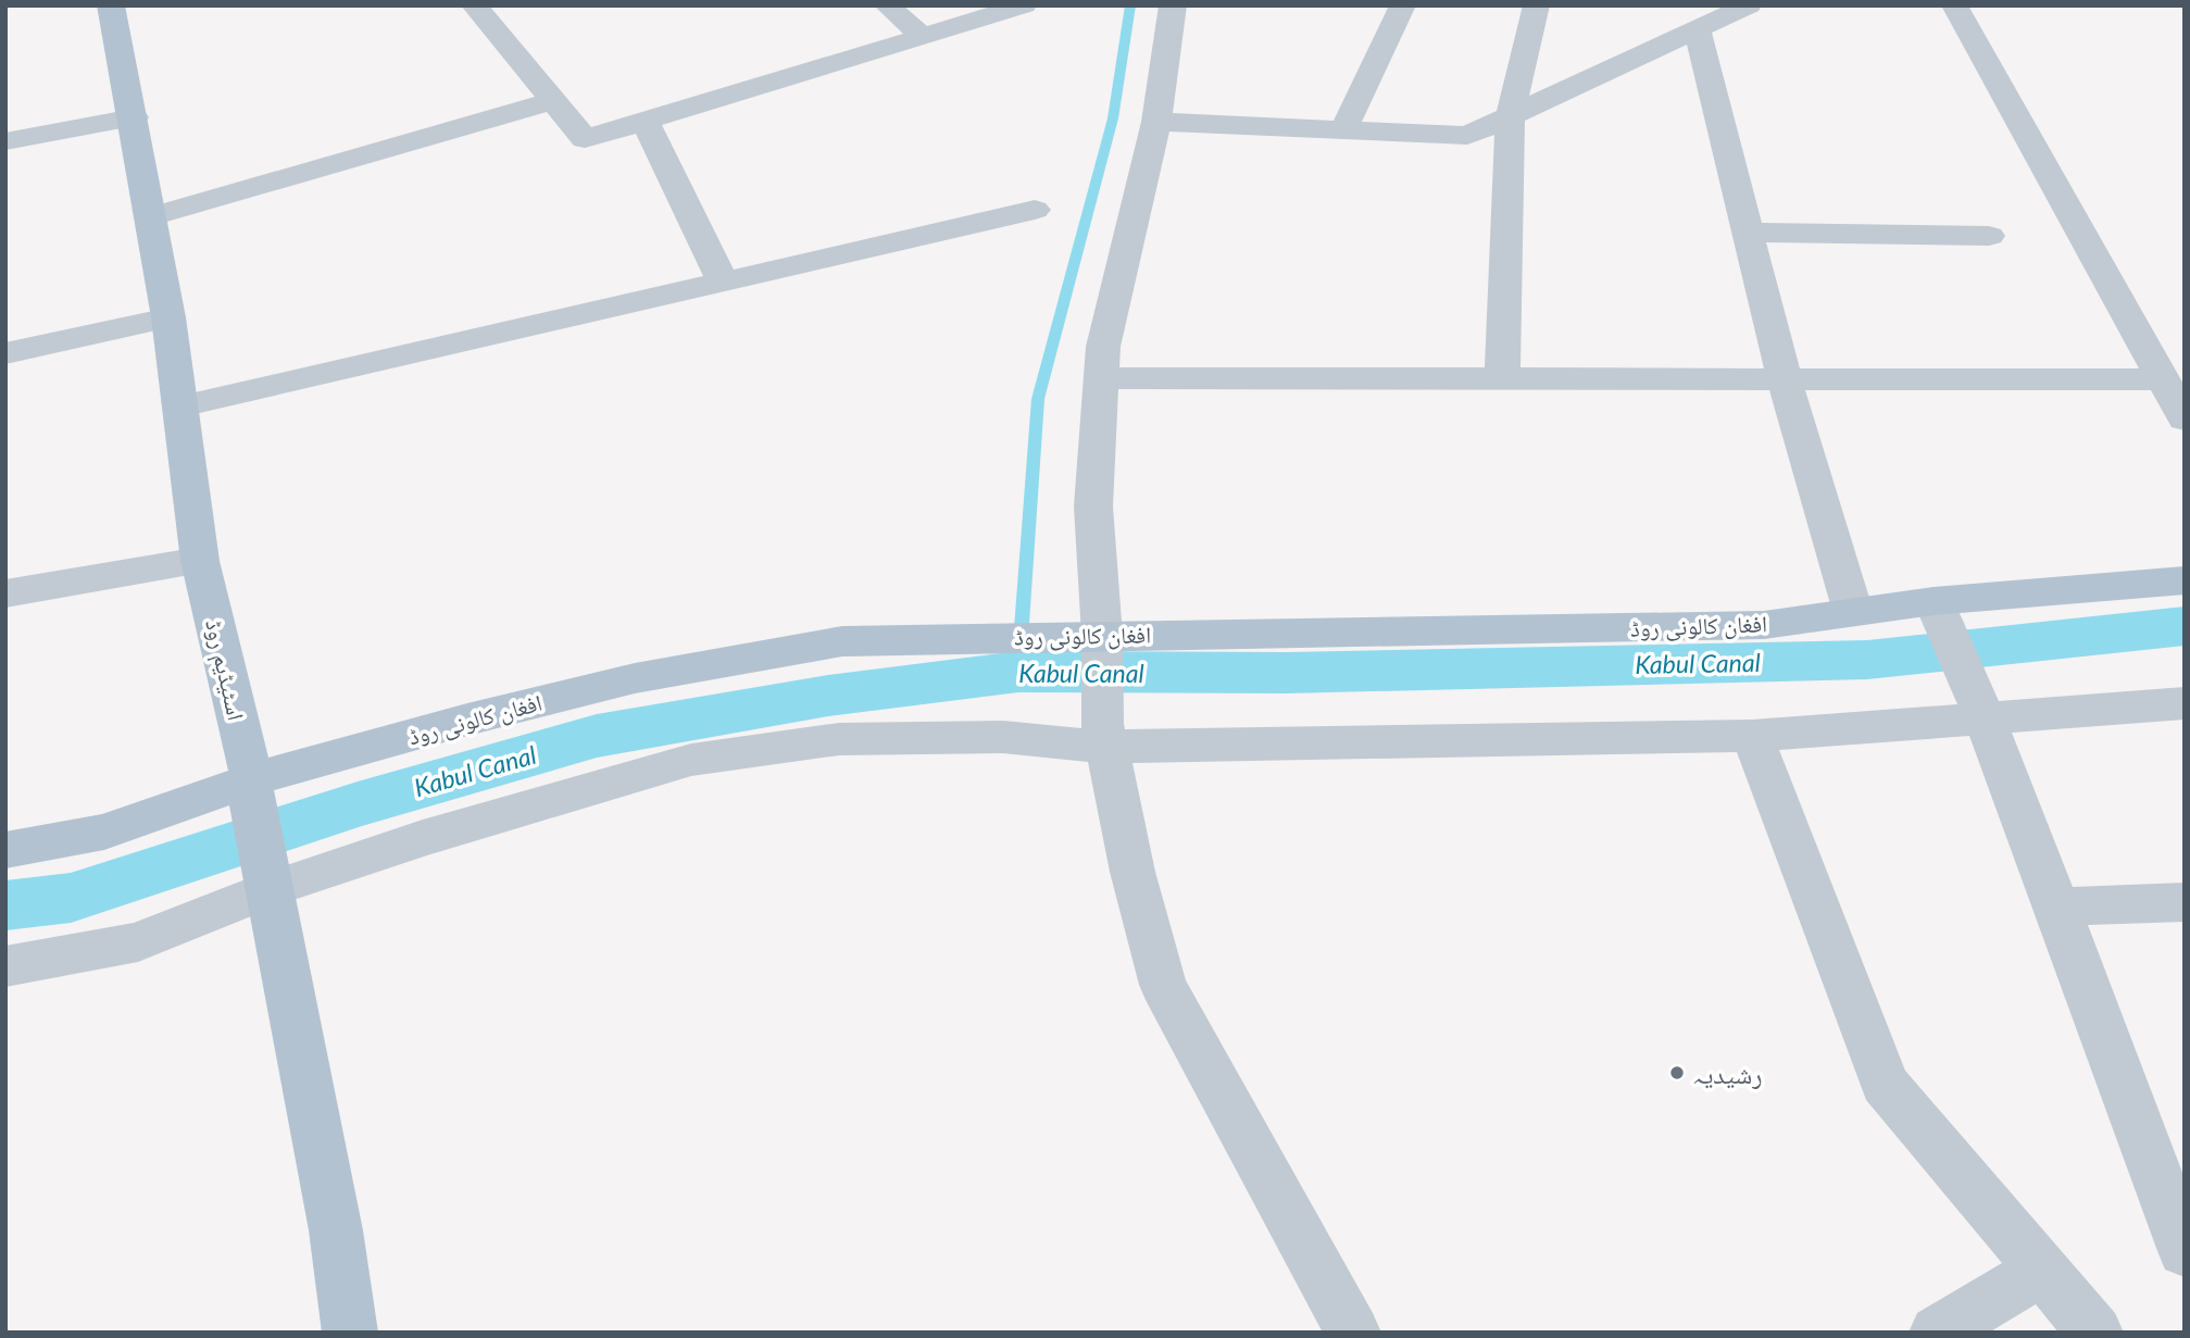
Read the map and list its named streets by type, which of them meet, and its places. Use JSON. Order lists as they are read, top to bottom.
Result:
{
  "streets": {
    "main road": ["افغان کالونی روڈ", "اسٹیڈیم روڈ"]
  },
  "crossings": [
    ["افغان کالونی روڈ", "اسٹیڈیم روڈ"]
  ],
  "water": ["Kabul Canal"],
  "places": ["رشیدیہ"]
}
